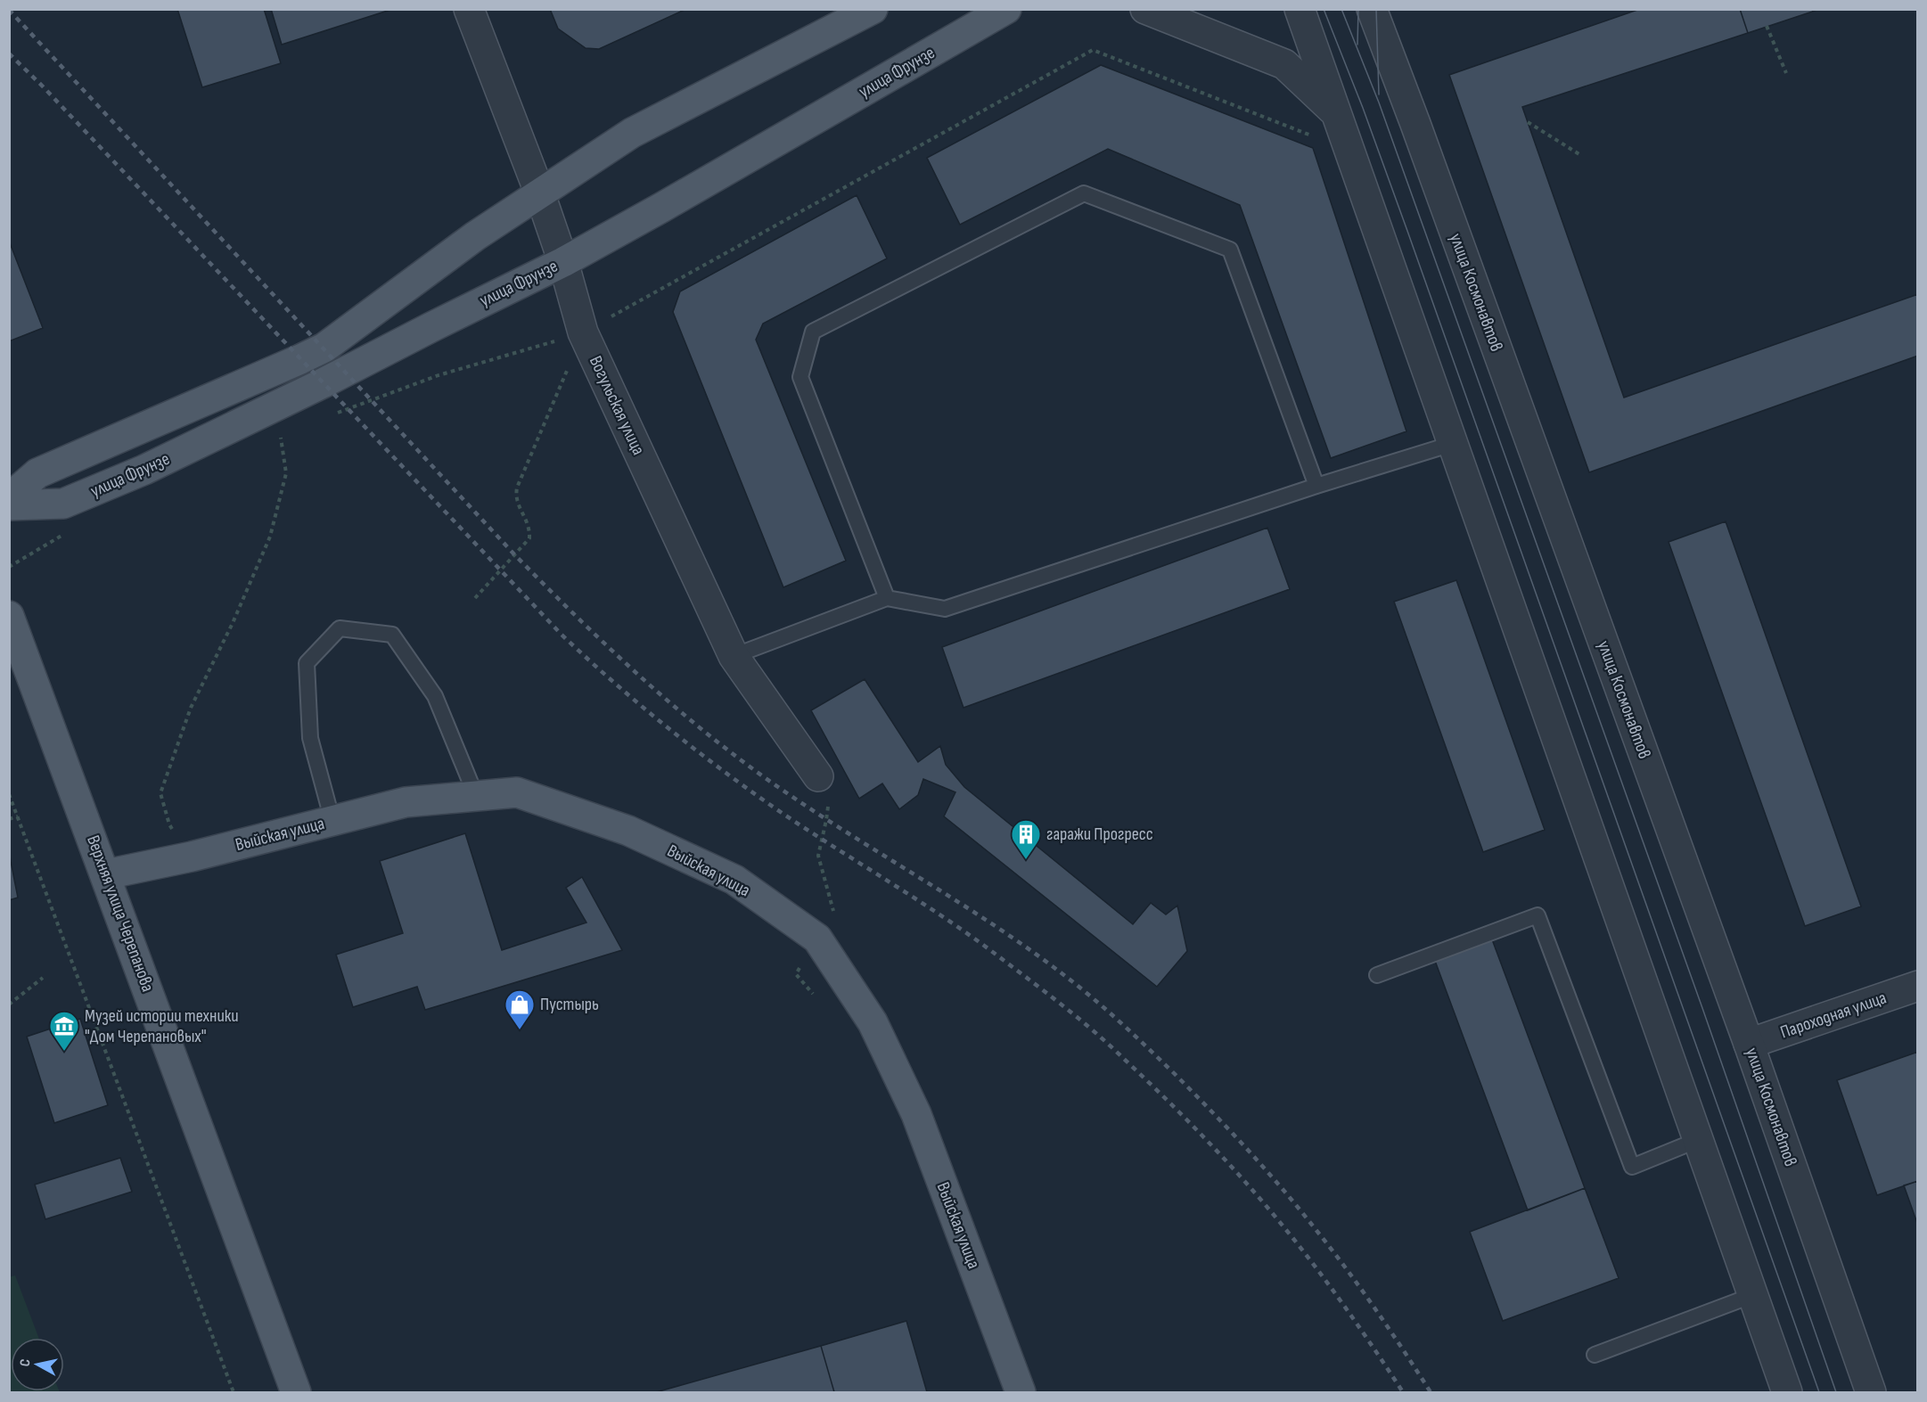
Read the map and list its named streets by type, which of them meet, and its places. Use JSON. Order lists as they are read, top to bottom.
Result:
{
  "streets": {
    "main road": ["улица Фрунзе", "Выйская улица", "Верхняя улица Черепанова"],
    "street": ["улица Космонавтов", "Вогульская улица", "Пароходная улица"]
  },
  "crossings": [
    ["улица Фрунзе", "Вогульская улица"],
    ["улица Космонавтов", "Пароходная улица"],
    ["Выйская улица", "Верхняя улица Черепанова"]
  ],
  "places": {
    "building": ["гаражи Прогресс"],
    "shop": ["Пустырь"],
    "museum": ["Музей истории техники \"Дом Черепановых\""]
  },
  "north": "left"
}
